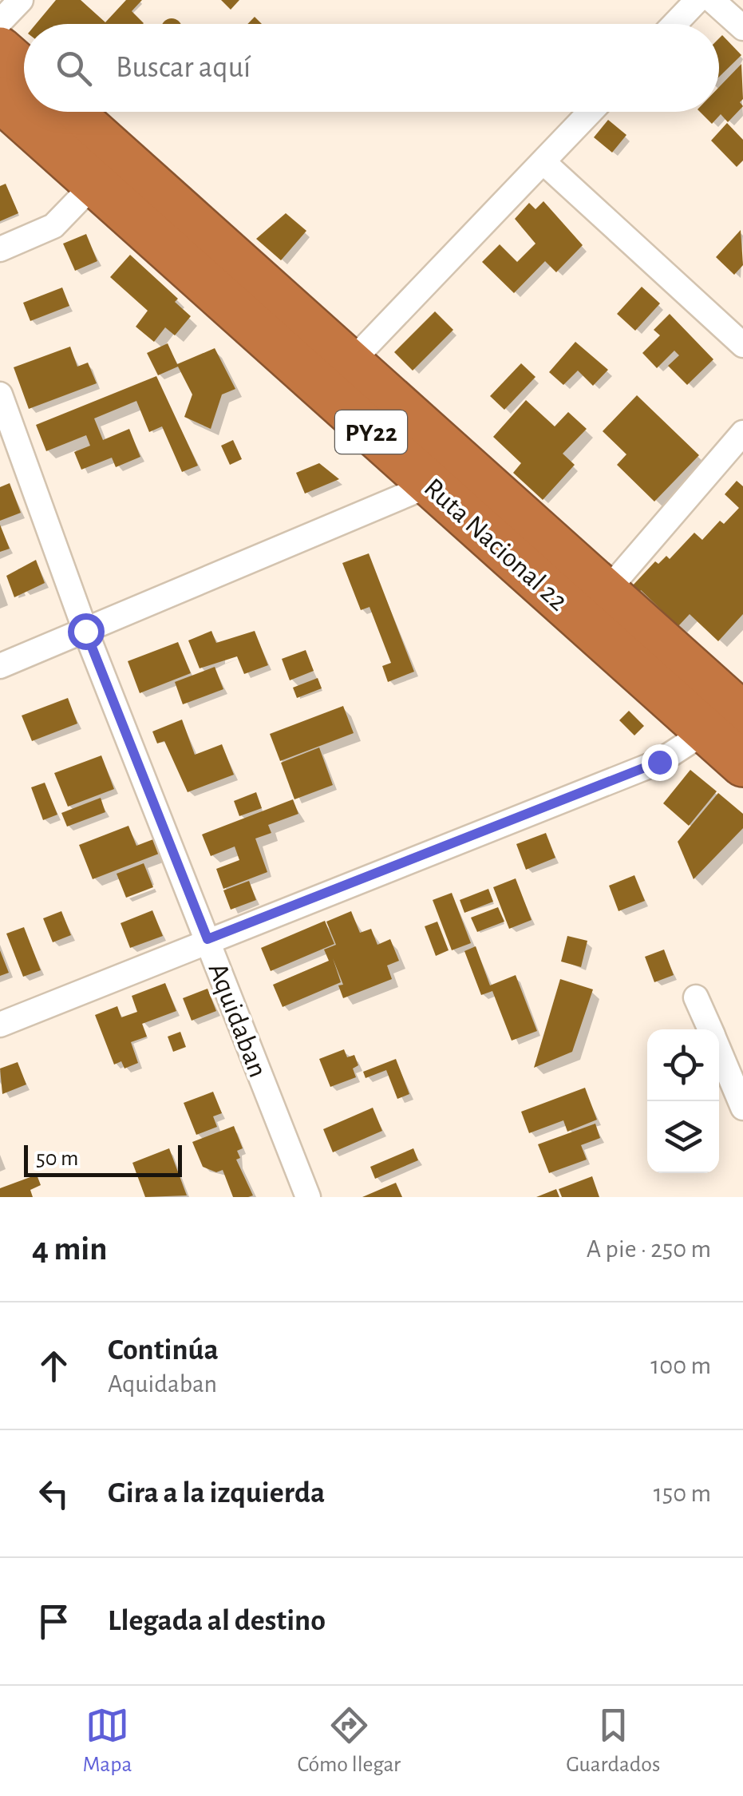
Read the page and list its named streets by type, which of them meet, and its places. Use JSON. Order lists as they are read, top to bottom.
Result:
{
  "streets": {
    "highway": ["PY22", "Ruta Nacional 22"],
    "street": ["Aquidaban"]
  },
  "scale_bar": "50 m",
  "page": {
    "search": "Buscar aquí",
    "scale": "50 m",
    "heading": ["4 min", "A pie · 250 m"],
    "list": [
      ["Continúa", "Aquidaban", "100 m"],
      ["Gira a la izquierda", "150 m"],
      "Llegada al destino"
    ],
    "nav": ["Mapa", "Cómo llegar", "Guardados"]
  }
}
